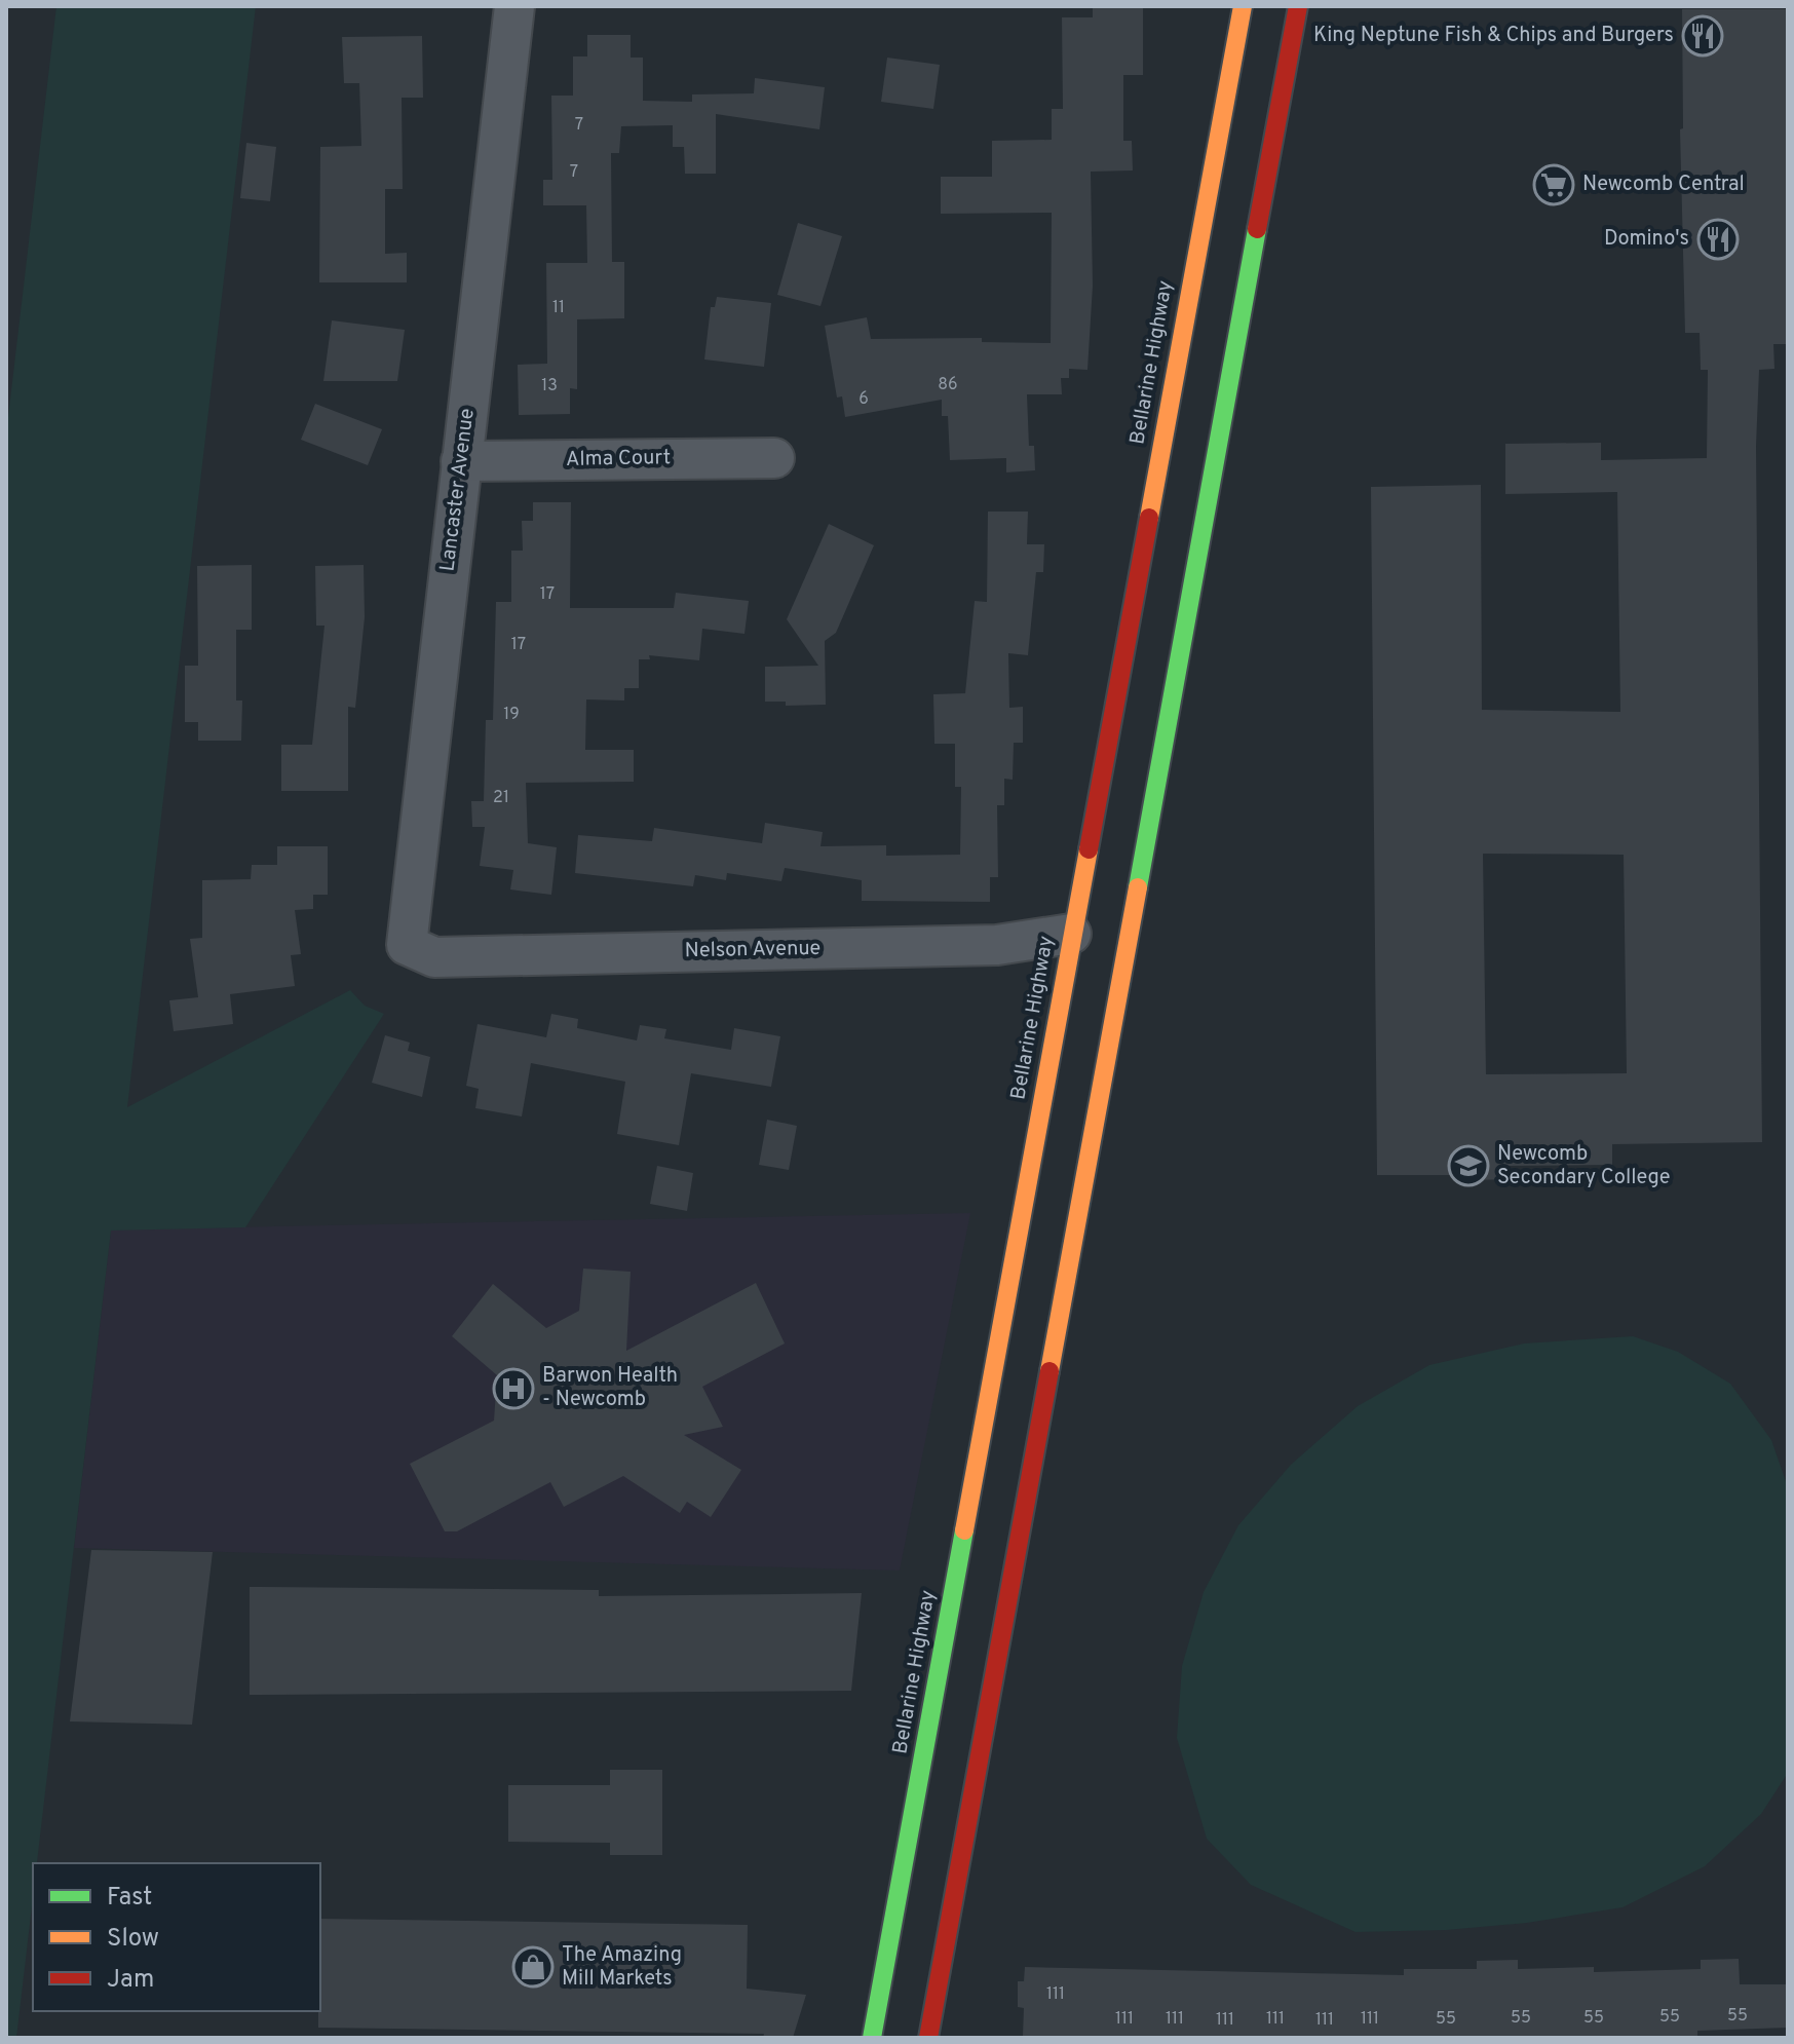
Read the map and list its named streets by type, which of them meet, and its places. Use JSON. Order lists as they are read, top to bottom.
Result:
{
  "streets": {
    "highway": ["Bellarine Highway"],
    "street": ["Alma Court", "Lancaster Avenue", "Nelson Avenue"]
  },
  "crossings": [
    ["Bellarine Highway", "Nelson Avenue"],
    ["Alma Court", "Lancaster Avenue"],
    ["Lancaster Avenue", "Nelson Avenue"]
  ],
  "places": {
    "restaurant": ["King Neptune Fish & Chips and Burgers", "Domino's"],
    "supermarket": ["Newcomb Central"],
    "school or university": ["Newcomb Secondary College"],
    "hospital": ["Barwon Health - Newcomb"],
    "shop": ["The Amazing Mill Markets"]
  },
  "house_numbers": [
    "7",
    "7",
    "11",
    "86",
    "13",
    "6",
    "17",
    "17",
    "19",
    "21",
    "111",
    "55",
    "55",
    "55",
    "55",
    "111",
    "111",
    "111",
    "111",
    "55",
    "111",
    "111"
  ],
  "legend": ["Fast", "Slow", "Jam"]
}
